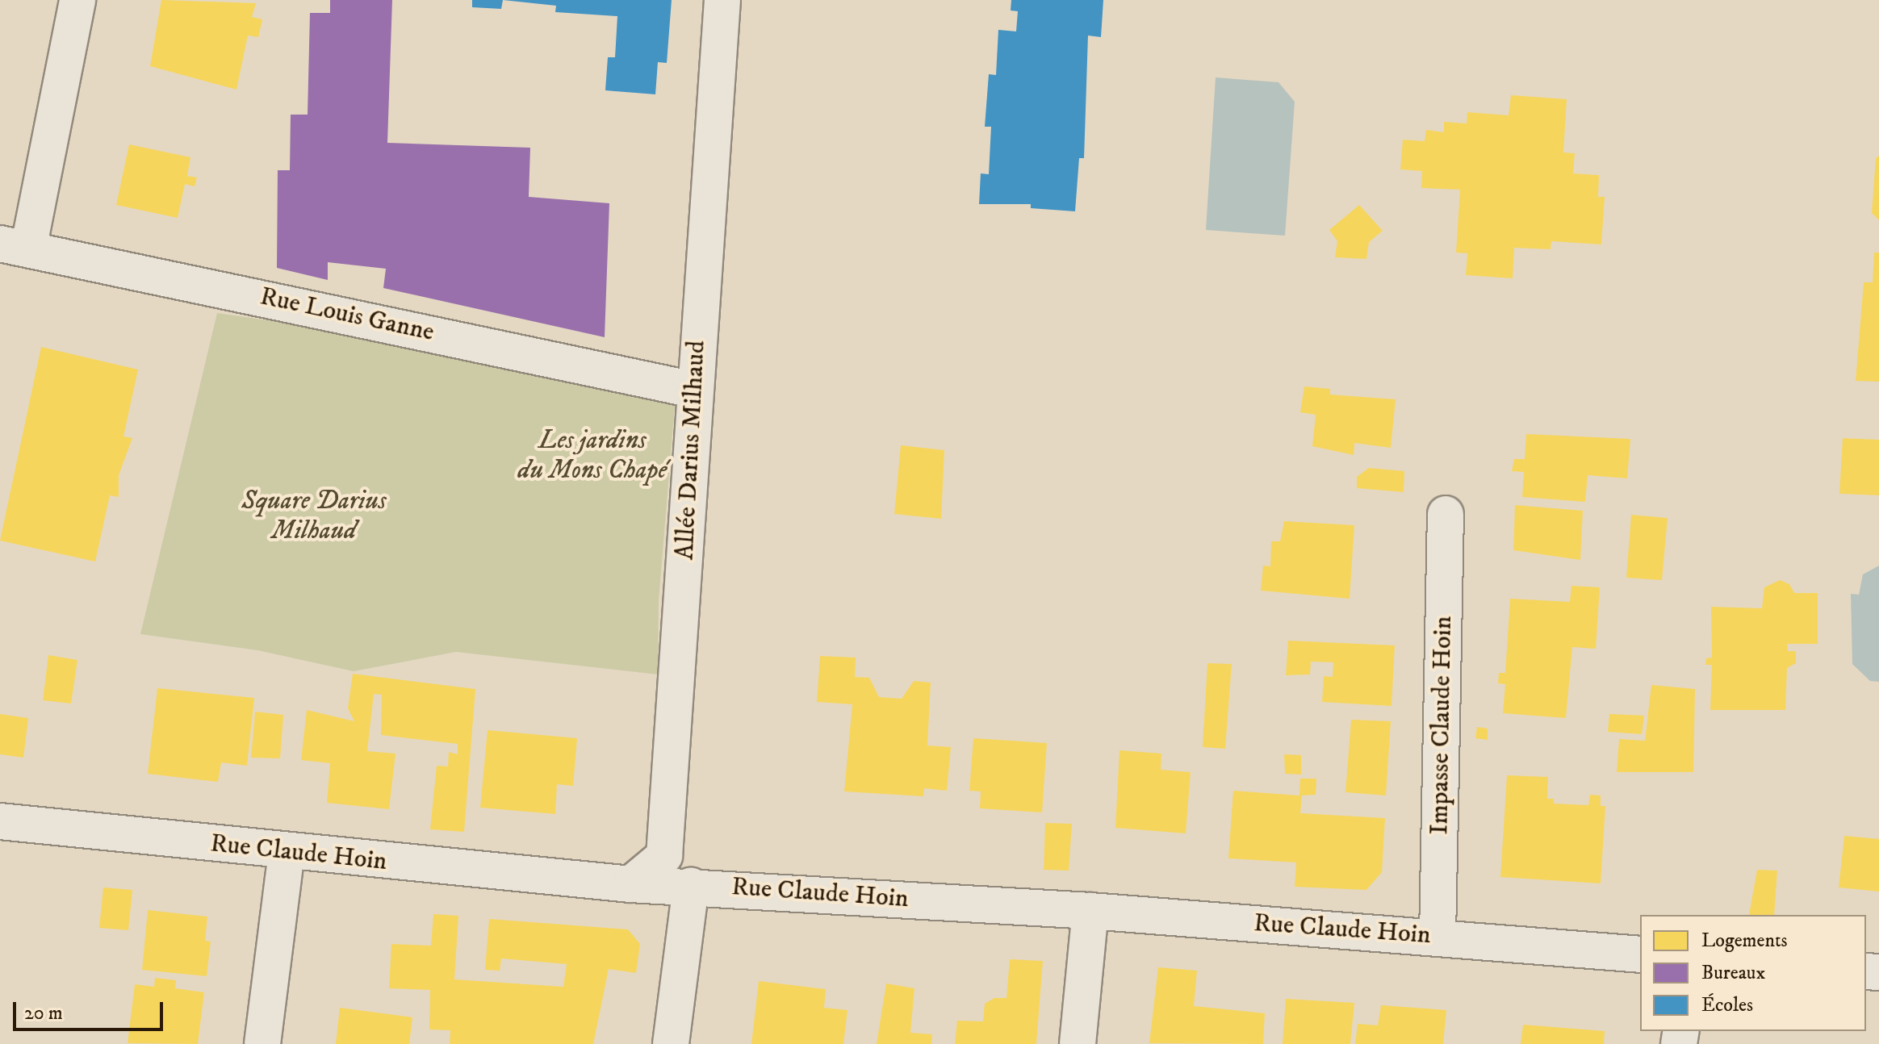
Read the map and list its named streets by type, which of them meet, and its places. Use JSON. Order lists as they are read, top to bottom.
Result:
{
  "streets": {
    "street": [
      "Rue Louis Ganne",
      "Allée Darius Milhaud",
      "Impasse Claude Hoin",
      "Rue Claude Hoin"
    ]
  },
  "crossings": [
    ["Rue Louis Ganne", "Allée Darius Milhaud"],
    ["Allée Darius Milhaud", "Rue Claude Hoin"],
    ["Impasse Claude Hoin", "Rue Claude Hoin"]
  ],
  "parks": ["Les jardins du Mons Chapé", "Square Darius Milhaud"],
  "legend": ["Logements", "Bureaux", "Écoles"],
  "scale_bar": "20 m"
}
